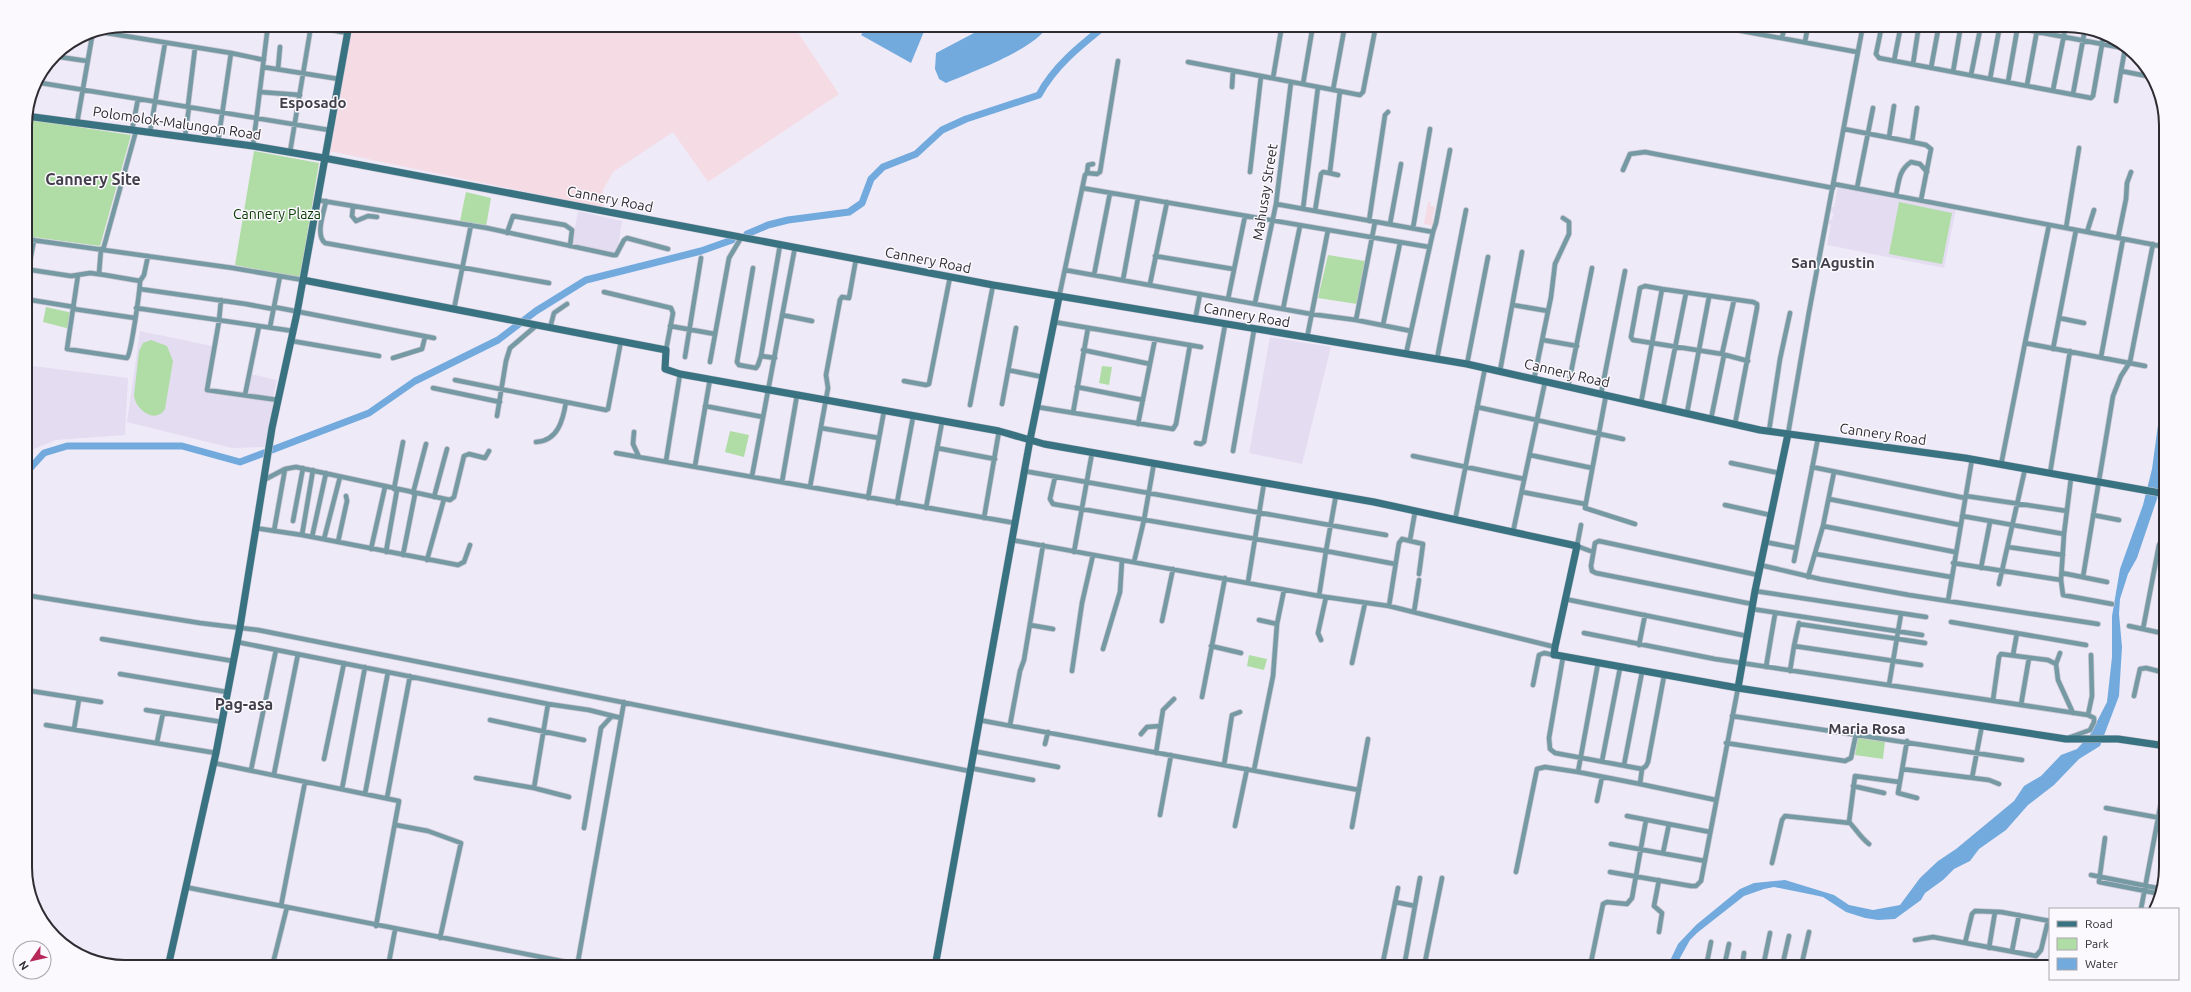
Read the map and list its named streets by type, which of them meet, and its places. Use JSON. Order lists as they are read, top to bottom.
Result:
{
  "streets": {
    "street": ["Polomolok-Malungon Road", "Mahusay Street", "Cannery Road"]
  },
  "crossings": [
    ["Polomolok-Malungon Road", "Cannery Road"]
  ],
  "districts": [
    "Esposado",
    "Cannery Site",
    "San Agustin",
    "Pag-asa",
    "Maria Rosa"
  ],
  "parks": ["Cannery Plaza"],
  "legend": ["Road", "Park", "Water"],
  "north": "bottom left"
}
